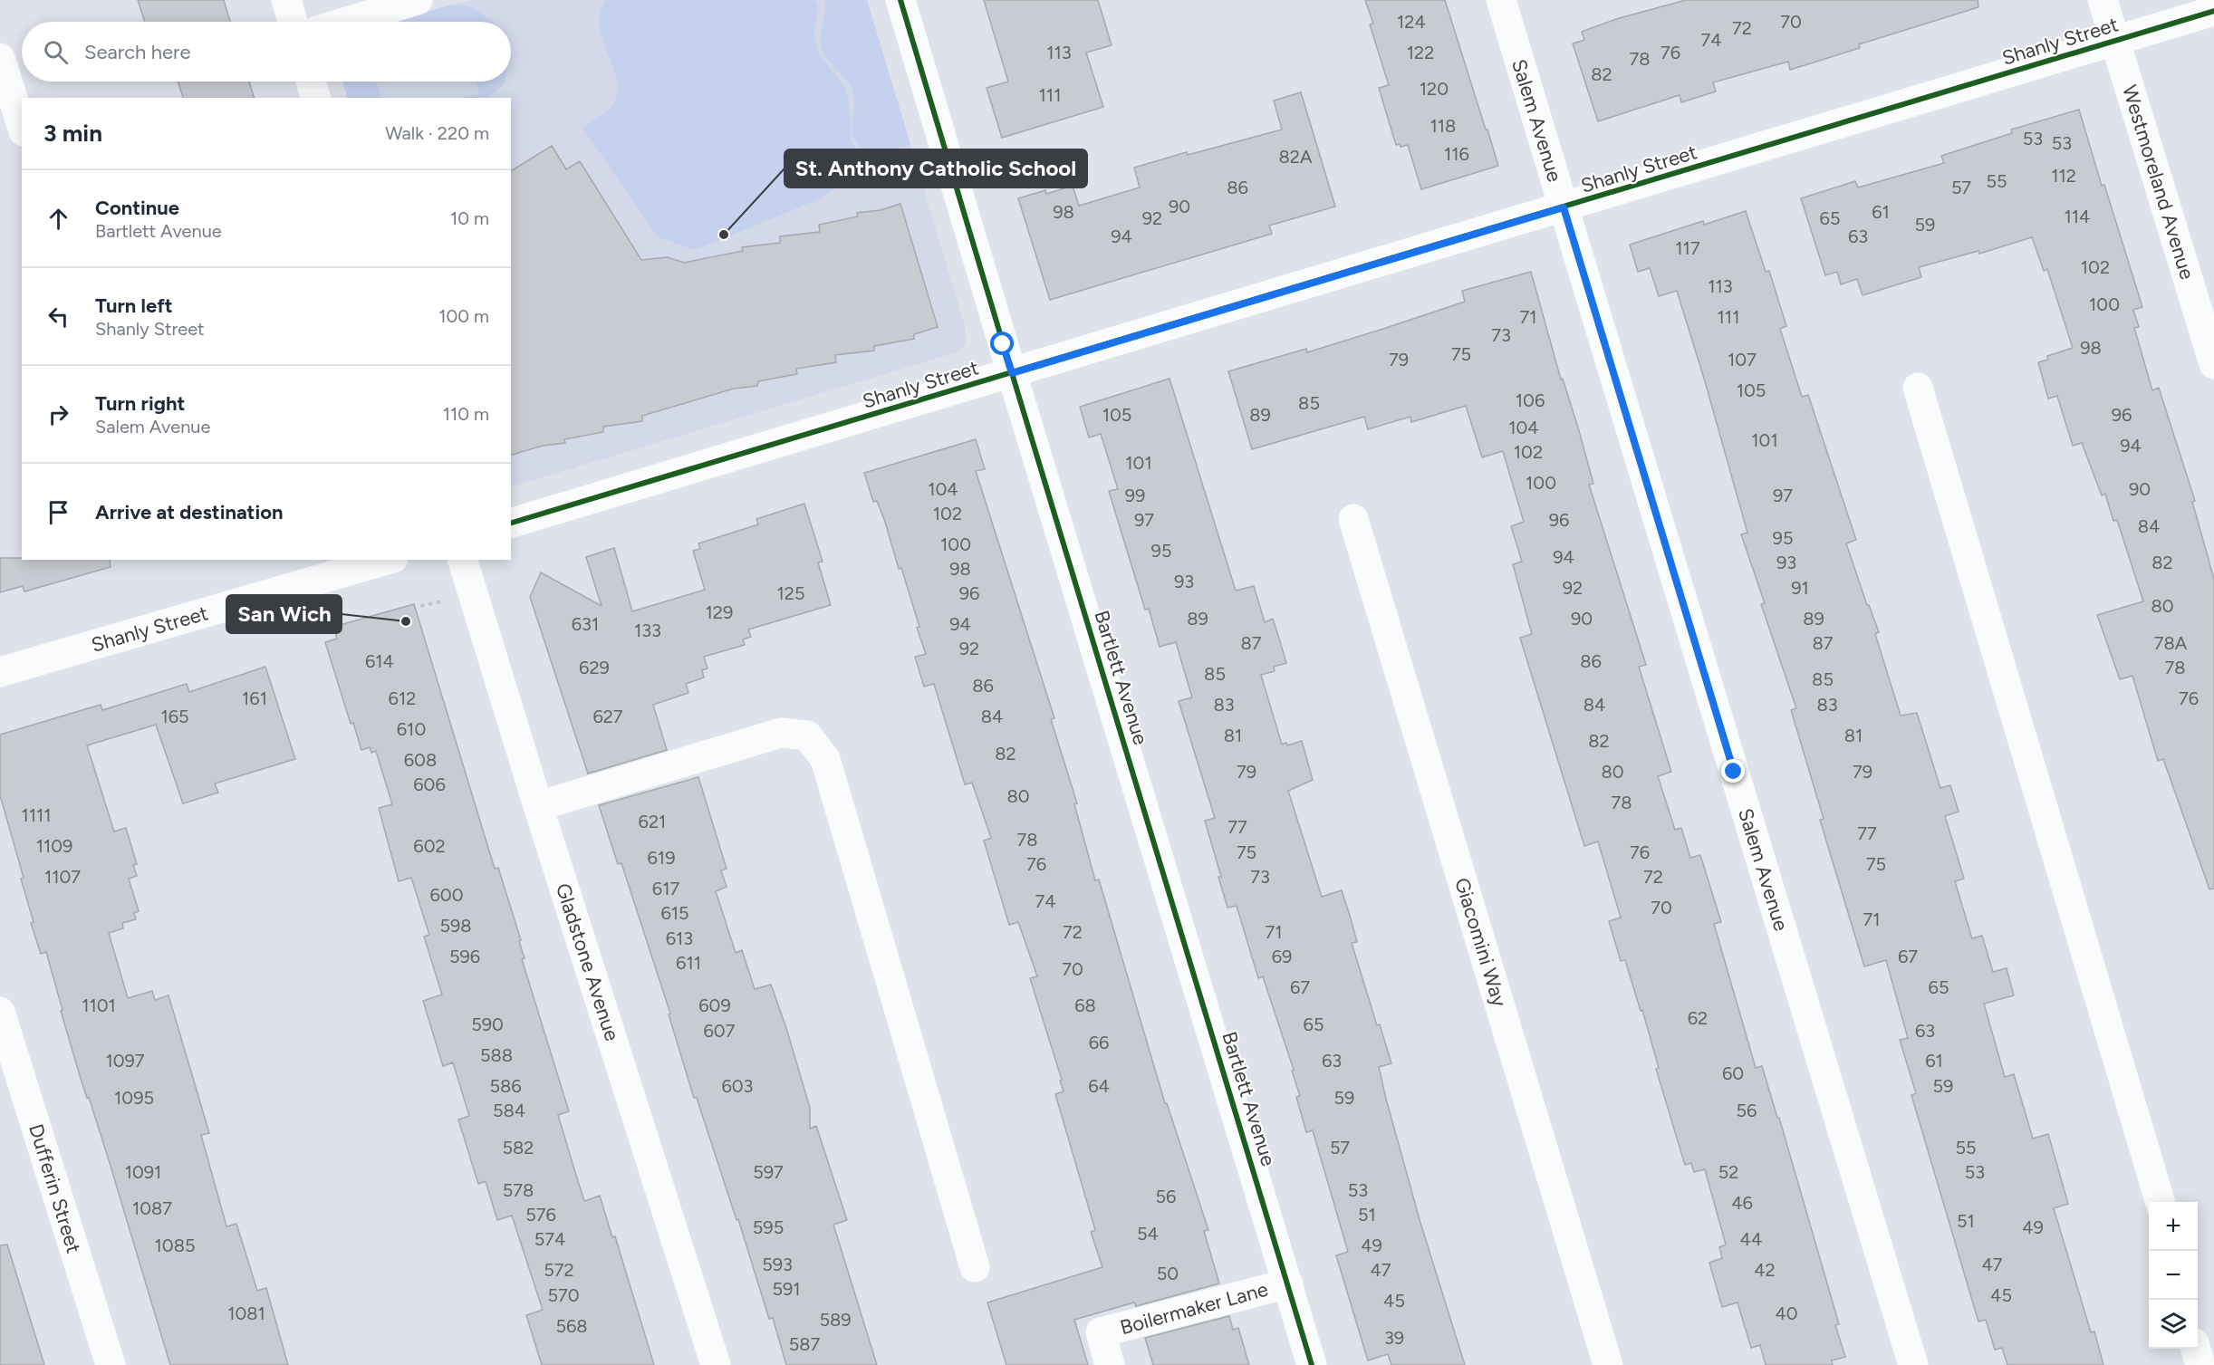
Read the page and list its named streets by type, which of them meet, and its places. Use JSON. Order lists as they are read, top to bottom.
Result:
{
  "streets": {
    "street": [
      "Shanly Street",
      "Salem Avenue",
      "Westmoreland Avenue",
      "Bartlett Avenue",
      "Giacomini Way",
      "Gladstone Avenue",
      "Dufferin Street",
      "Boilermaker Lane"
    ]
  },
  "crossings": [
    ["Shanly Street", "Salem Avenue"],
    ["Shanly Street", "Westmoreland Avenue"],
    ["Shanly Street", "Bartlett Avenue"],
    ["Bartlett Avenue", "Boilermaker Lane"]
  ],
  "places": ["St. Anthony Catholic School", "San Wich"],
  "house_numbers": [
    "124",
    "70",
    "72",
    "74",
    "113",
    "122",
    "76",
    "78",
    "82",
    "120",
    "111",
    "118",
    "53",
    "53",
    "116",
    "82A",
    "112",
    "55",
    "86",
    "57",
    "90",
    "98",
    "61",
    "114",
    "92",
    "65",
    "59",
    "94",
    "63",
    "117",
    "102",
    "113",
    "100",
    "71",
    "111",
    "73",
    "98",
    "75",
    "79",
    "107",
    "105",
    "106",
    "85",
    "105",
    "89",
    "96",
    "104",
    "101",
    "94",
    "102",
    "101",
    "100",
    "104",
    "90",
    "99",
    "97",
    "102",
    "97",
    "96",
    "84",
    "95",
    "100",
    "95",
    "94",
    "93",
    "82",
    "98",
    "93",
    "92",
    "91",
    "125",
    "96",
    "80",
    "129",
    "89",
    "90",
    "89",
    "631",
    "94",
    "133",
    "87",
    "87",
    "78A",
    "92",
    "614",
    "86",
    "629",
    "78",
    "85",
    "85",
    "86",
    "161",
    "612",
    "76",
    "83",
    "84",
    "83",
    "165",
    "627",
    "84",
    "610",
    "81",
    "81",
    "82",
    "82",
    "608",
    "79",
    "80",
    "79",
    "606",
    "80",
    "78",
    "1111",
    "621",
    "77",
    "77",
    "78",
    "1109",
    "602",
    "75",
    "76",
    "619",
    "76",
    "75",
    "1107",
    "73",
    "72",
    "617",
    "600",
    "74",
    "70",
    "615",
    "71",
    "598",
    "72",
    "71",
    "613",
    "596",
    "69",
    "67",
    "611",
    "70",
    "67",
    "65",
    "1101",
    "609",
    "68",
    "62",
    "590",
    "65",
    "607",
    "63",
    "66",
    "588",
    "1097",
    "63",
    "61",
    "60",
    "586",
    "603",
    "64",
    "59",
    "1095",
    "59",
    "584",
    "56",
    "582",
    "57",
    "55",
    "1091",
    "597",
    "52",
    "53",
    "578",
    "53",
    "56",
    "46",
    "1087",
    "576",
    "51",
    "51",
    "595",
    "49",
    "54",
    "574",
    "44",
    "1085",
    "49",
    "593",
    "47",
    "572",
    "47",
    "42",
    "50",
    "591",
    "570",
    "45",
    "45",
    "1081",
    "40",
    "589",
    "568",
    "39",
    "587"
  ],
  "page": {
    "search": "Search here",
    "heading": ["3 min", "Walk · 220 m"],
    "list": [
      ["Continue", "Bartlett Avenue", "10 m"],
      ["Turn left", "Shanly Street", "100 m"],
      ["Turn right", "Salem Avenue", "110 m"],
      "Arrive at destination"
    ],
    "map_buttons": ["+", "−"]
  }
}
